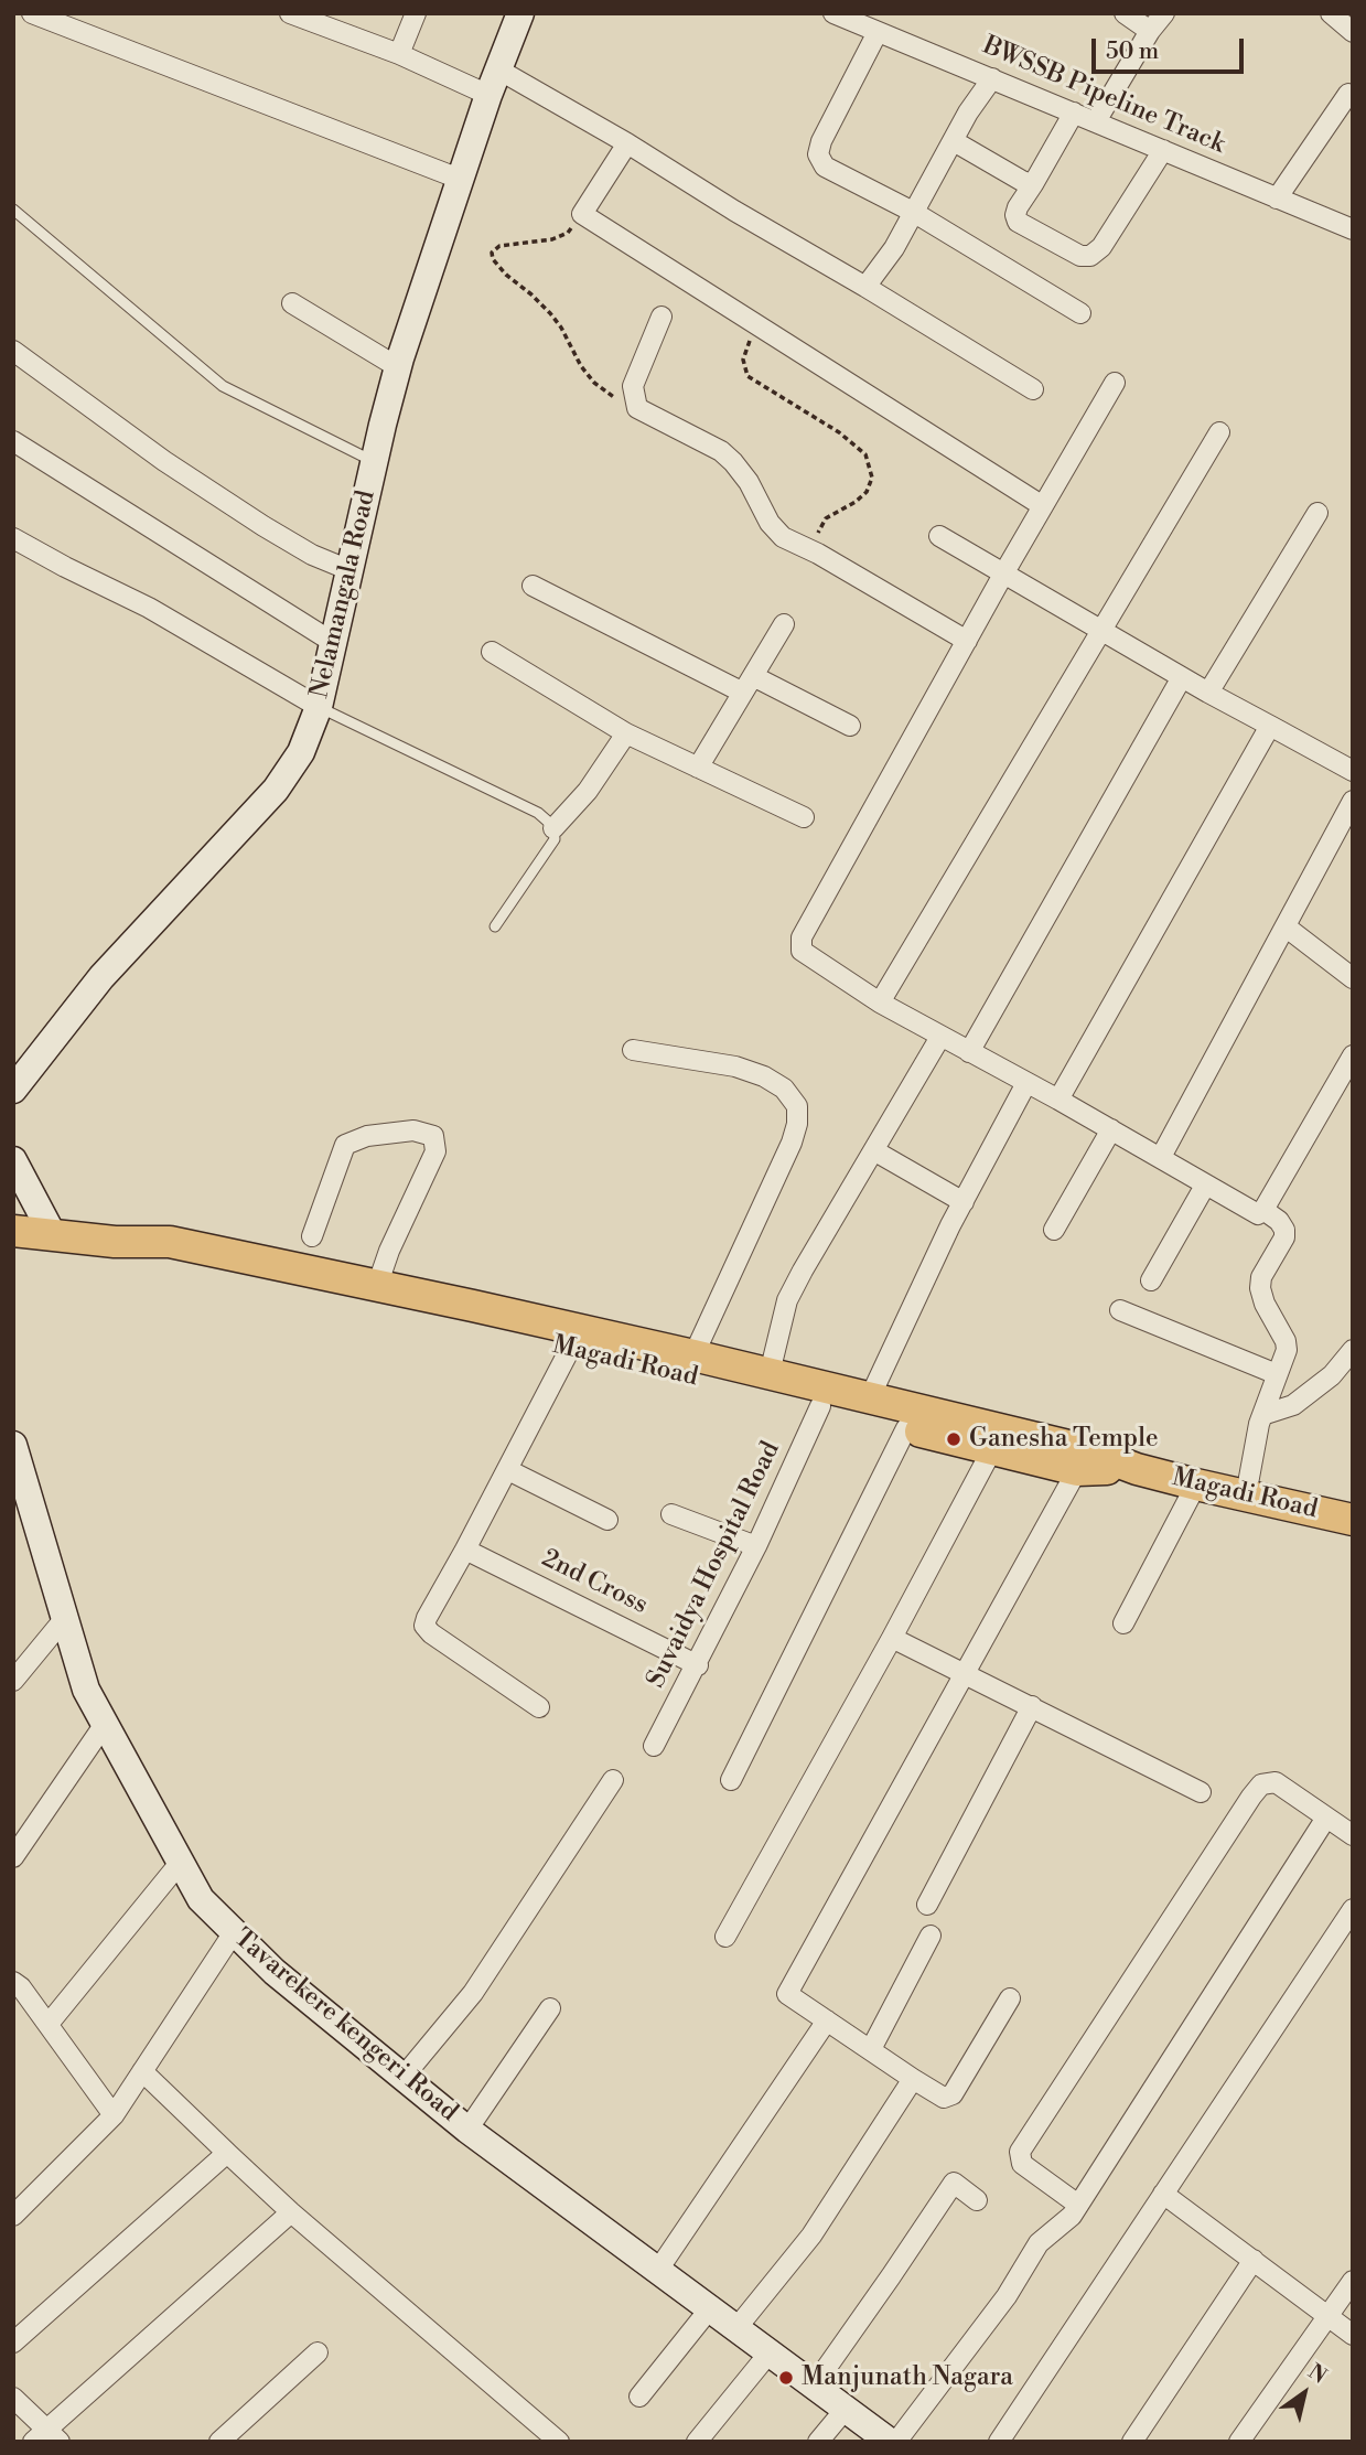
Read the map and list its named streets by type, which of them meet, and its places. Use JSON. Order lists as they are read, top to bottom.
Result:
{
  "streets": {
    "main road": ["Nelamangala Road", "Magadi Road", "Tavarekere kengeri Road"],
    "street": ["BWSSB Pipeline Track", "Suvaidya Hospital Road", "2nd Cross"]
  },
  "crossings": [
    ["Magadi Road", "Suvaidya Hospital Road"],
    ["Suvaidya Hospital Road", "2nd Cross"]
  ],
  "places": ["Ganesha Temple", "Manjunath Nagara"],
  "scale_bar": "50 m",
  "north": "top right"
}
